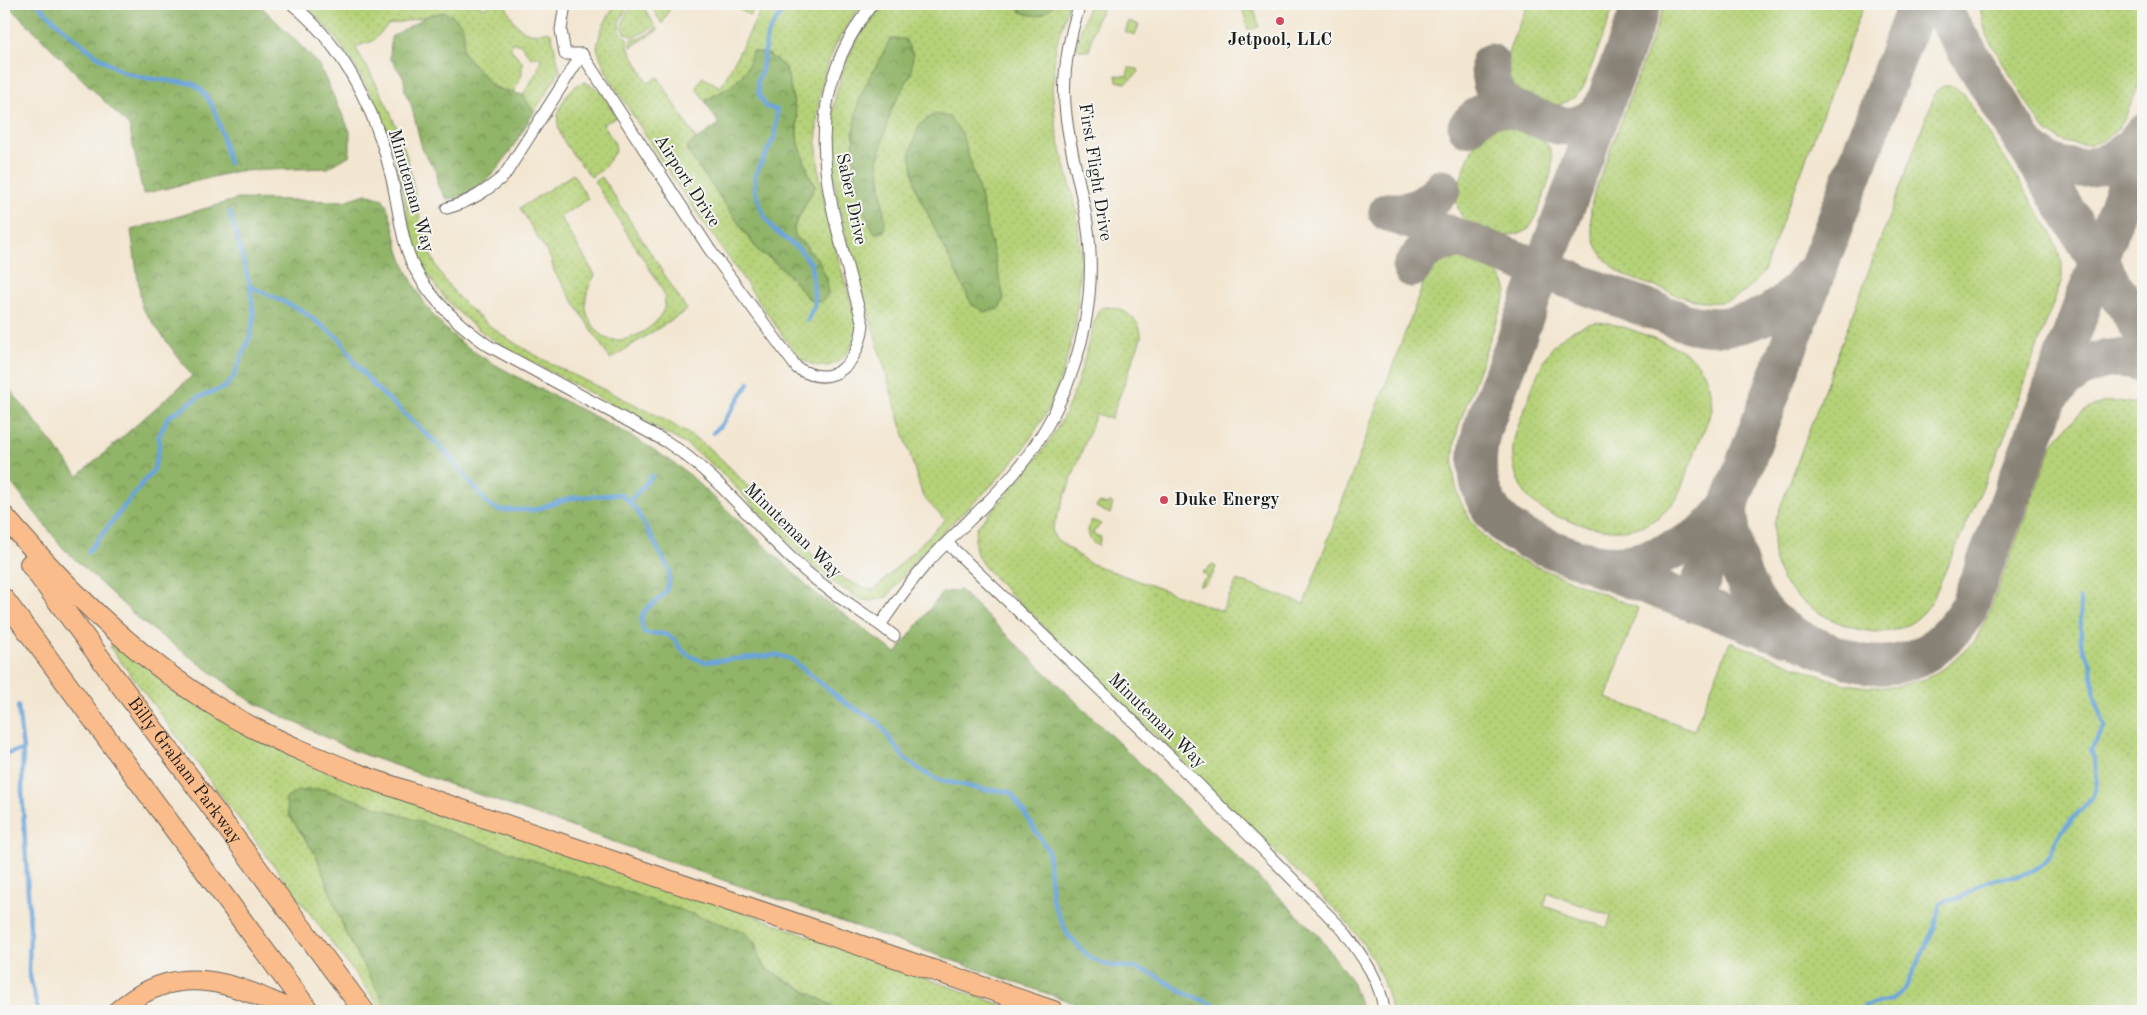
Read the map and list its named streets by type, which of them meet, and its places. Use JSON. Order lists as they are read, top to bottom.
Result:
{
  "streets": {
    "highway": ["Billy Graham Parkway"],
    "street": [
      "First Flight Drive",
      "Airport Drive",
      "Minuteman Way",
      "Saber Drive"
    ]
  },
  "crossings": [
    ["First Flight Drive", "Minuteman Way"],
    ["Airport Drive", "Saber Drive"]
  ],
  "places": ["Jetpool, LLC", "Duke Energy"]
}
